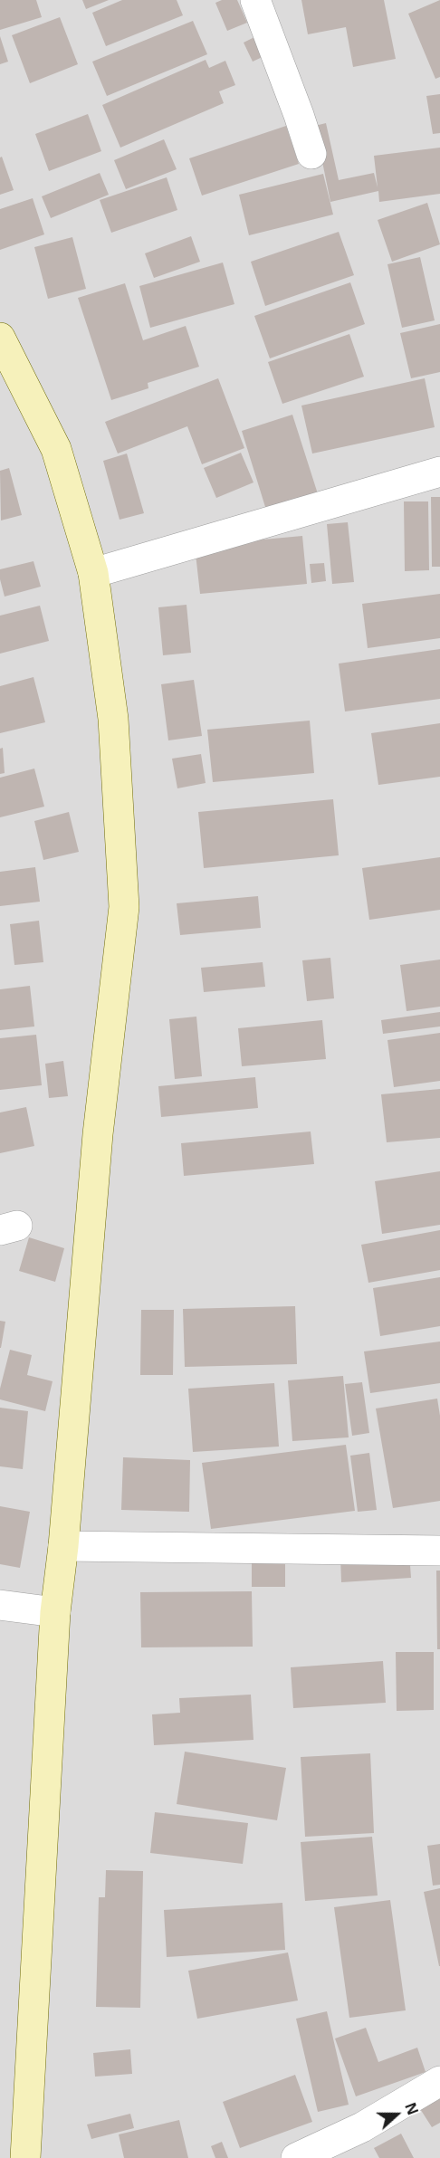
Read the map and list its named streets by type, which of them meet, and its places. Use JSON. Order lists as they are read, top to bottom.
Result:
{
  "north": "right"
}
